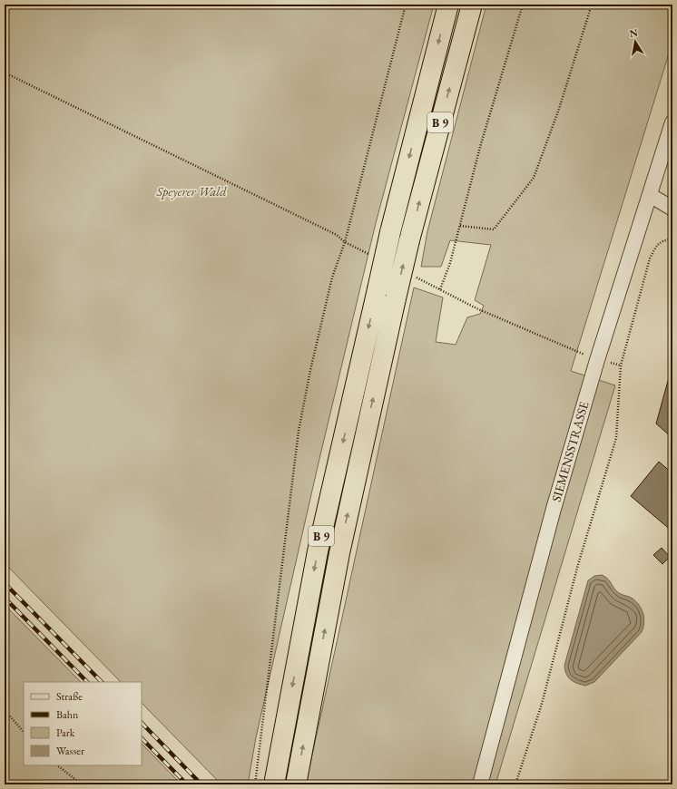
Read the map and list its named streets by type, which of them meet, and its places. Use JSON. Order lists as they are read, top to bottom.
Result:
{
  "streets": {
    "highway": ["B 9"],
    "street": ["SIEMENSSTRASSE"]
  },
  "parks": ["Speyerer Wald"],
  "legend": [
    "Straße",
    "Bahn",
    "Park",
    "Wasser"
  ],
  "north": "top"
}
